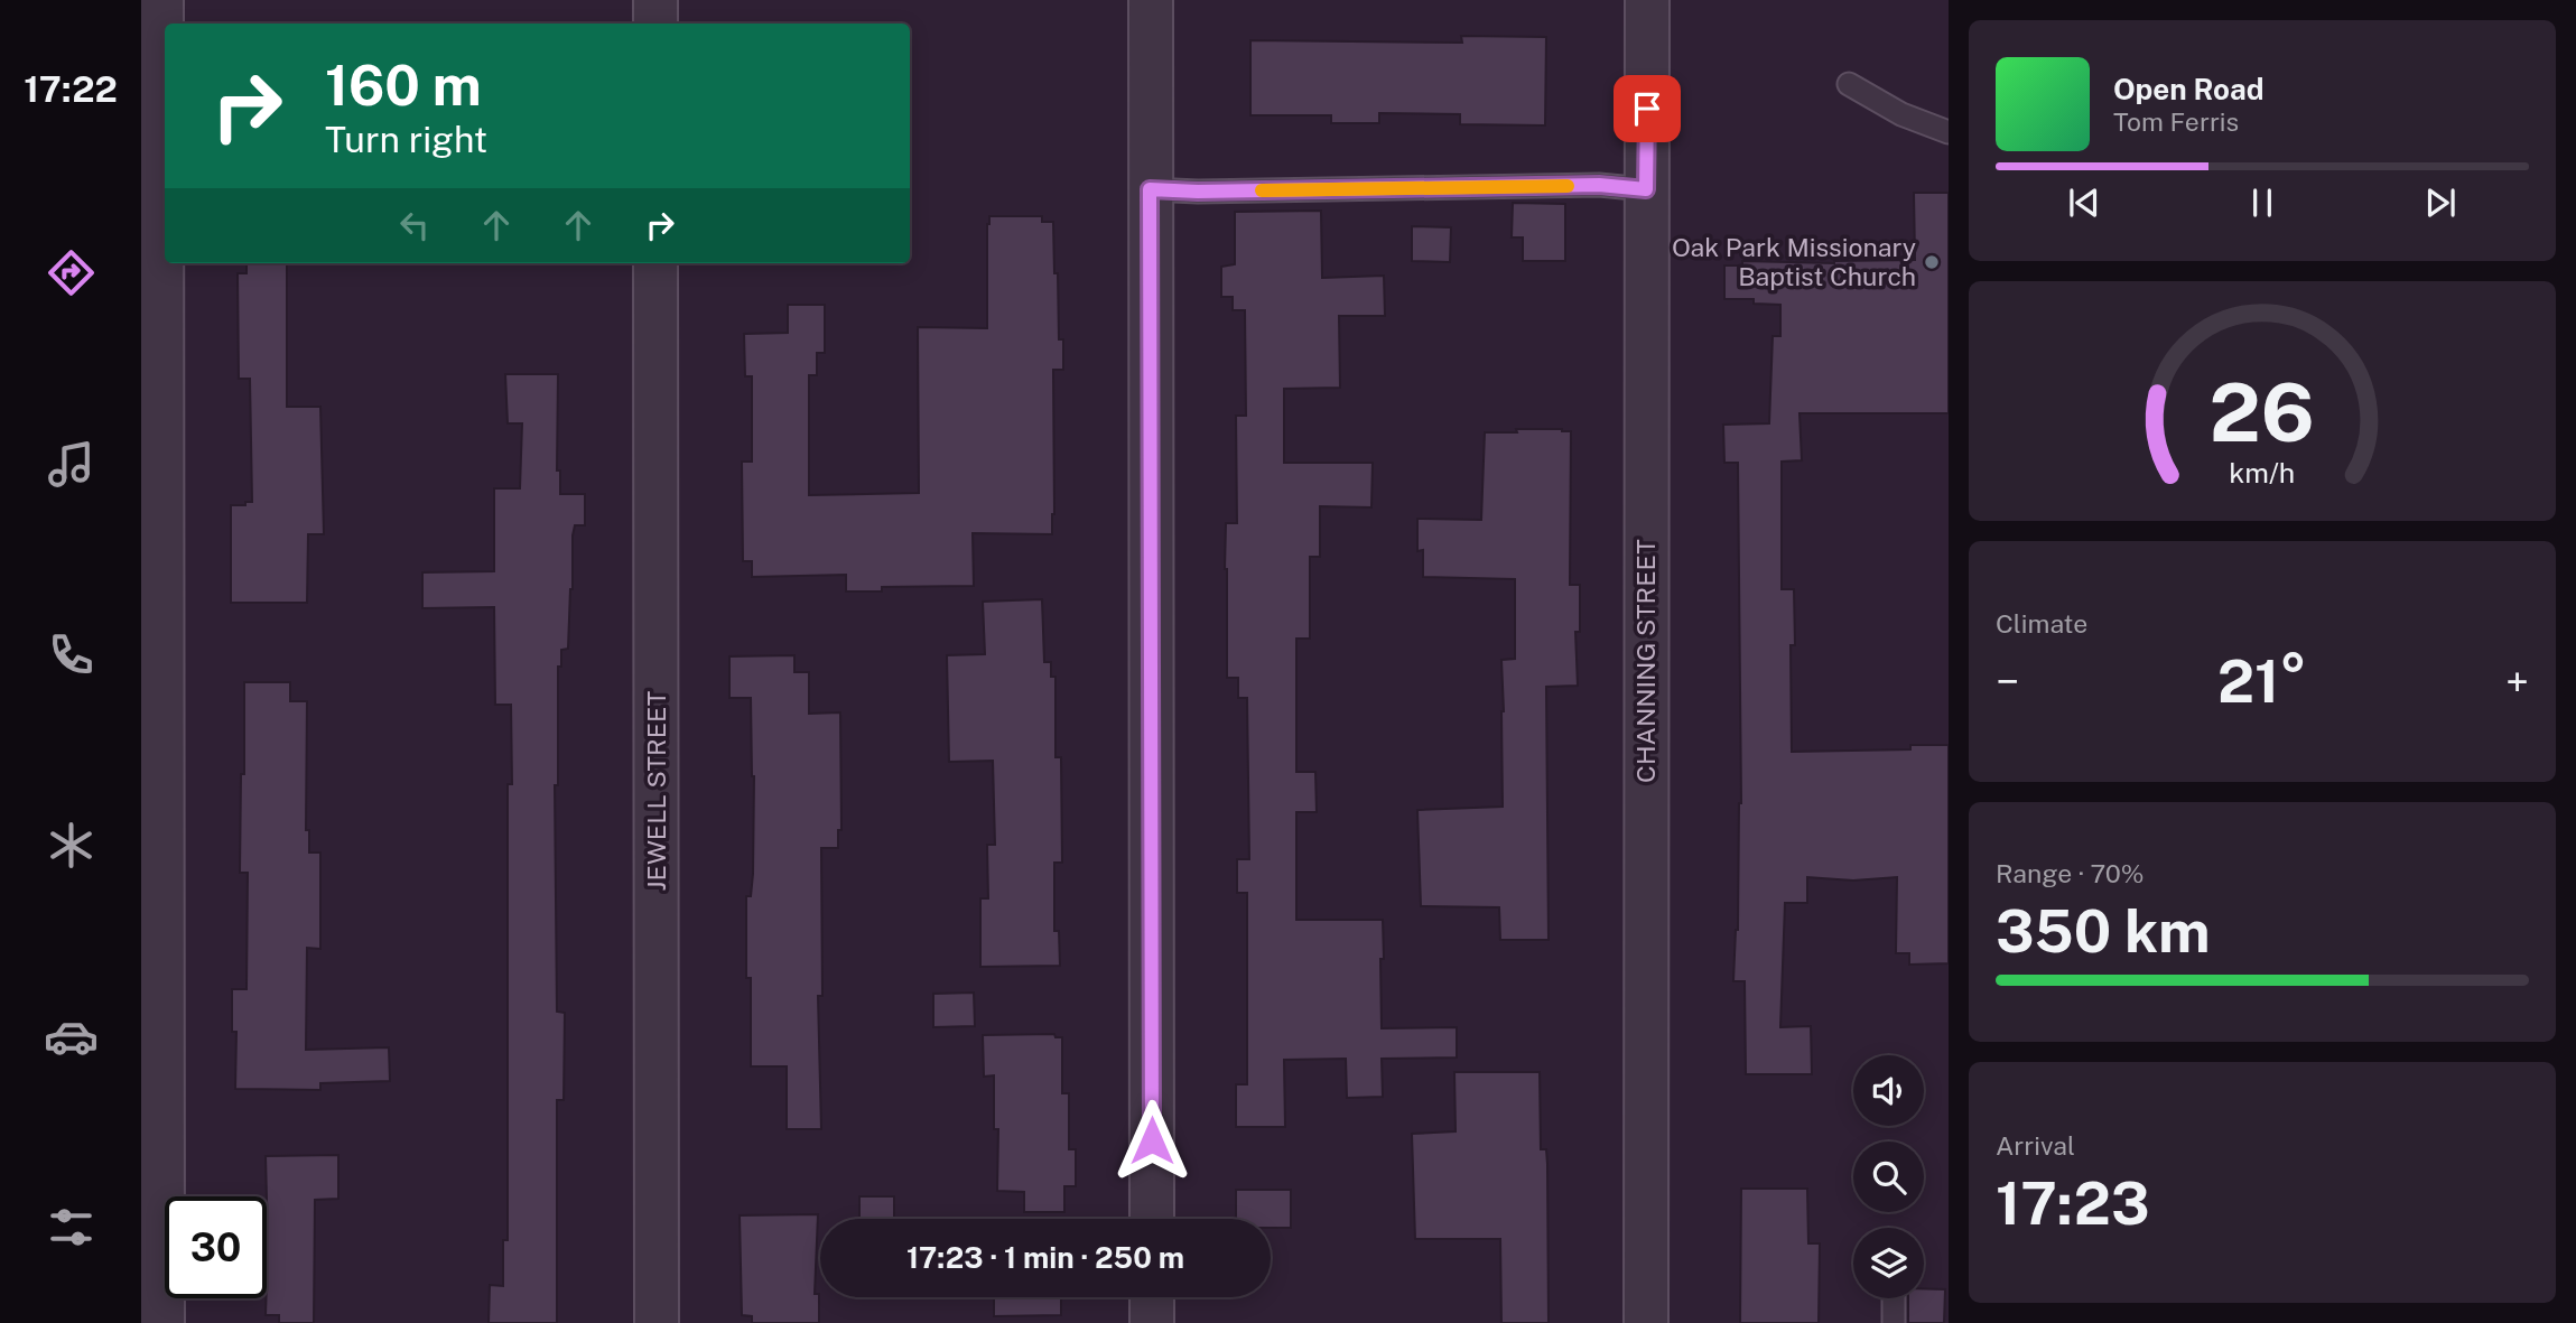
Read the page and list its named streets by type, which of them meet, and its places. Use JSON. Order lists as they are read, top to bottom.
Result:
{
  "streets": {
    "street": ["CHANNING STREET", "JEWELL STREET"]
  },
  "places": ["Oak Park Missionary Baptist Church"],
  "page": {
    "tabs": "17:22",
    "turn": ["160 m", "Turn right"],
    "song": ["Open Road", "Tom Ferris"],
    "tile": [
      "Climate",
      ["Range · 70%", "350 km"],
      ["Arrival", "17:23"]
    ],
    "heat": ["−", "21°", "+"],
    "limit": "30",
    "trip": "17:23 · 1 min · 250 m",
    "gauge": ["26", "km/h"]
  }
}
